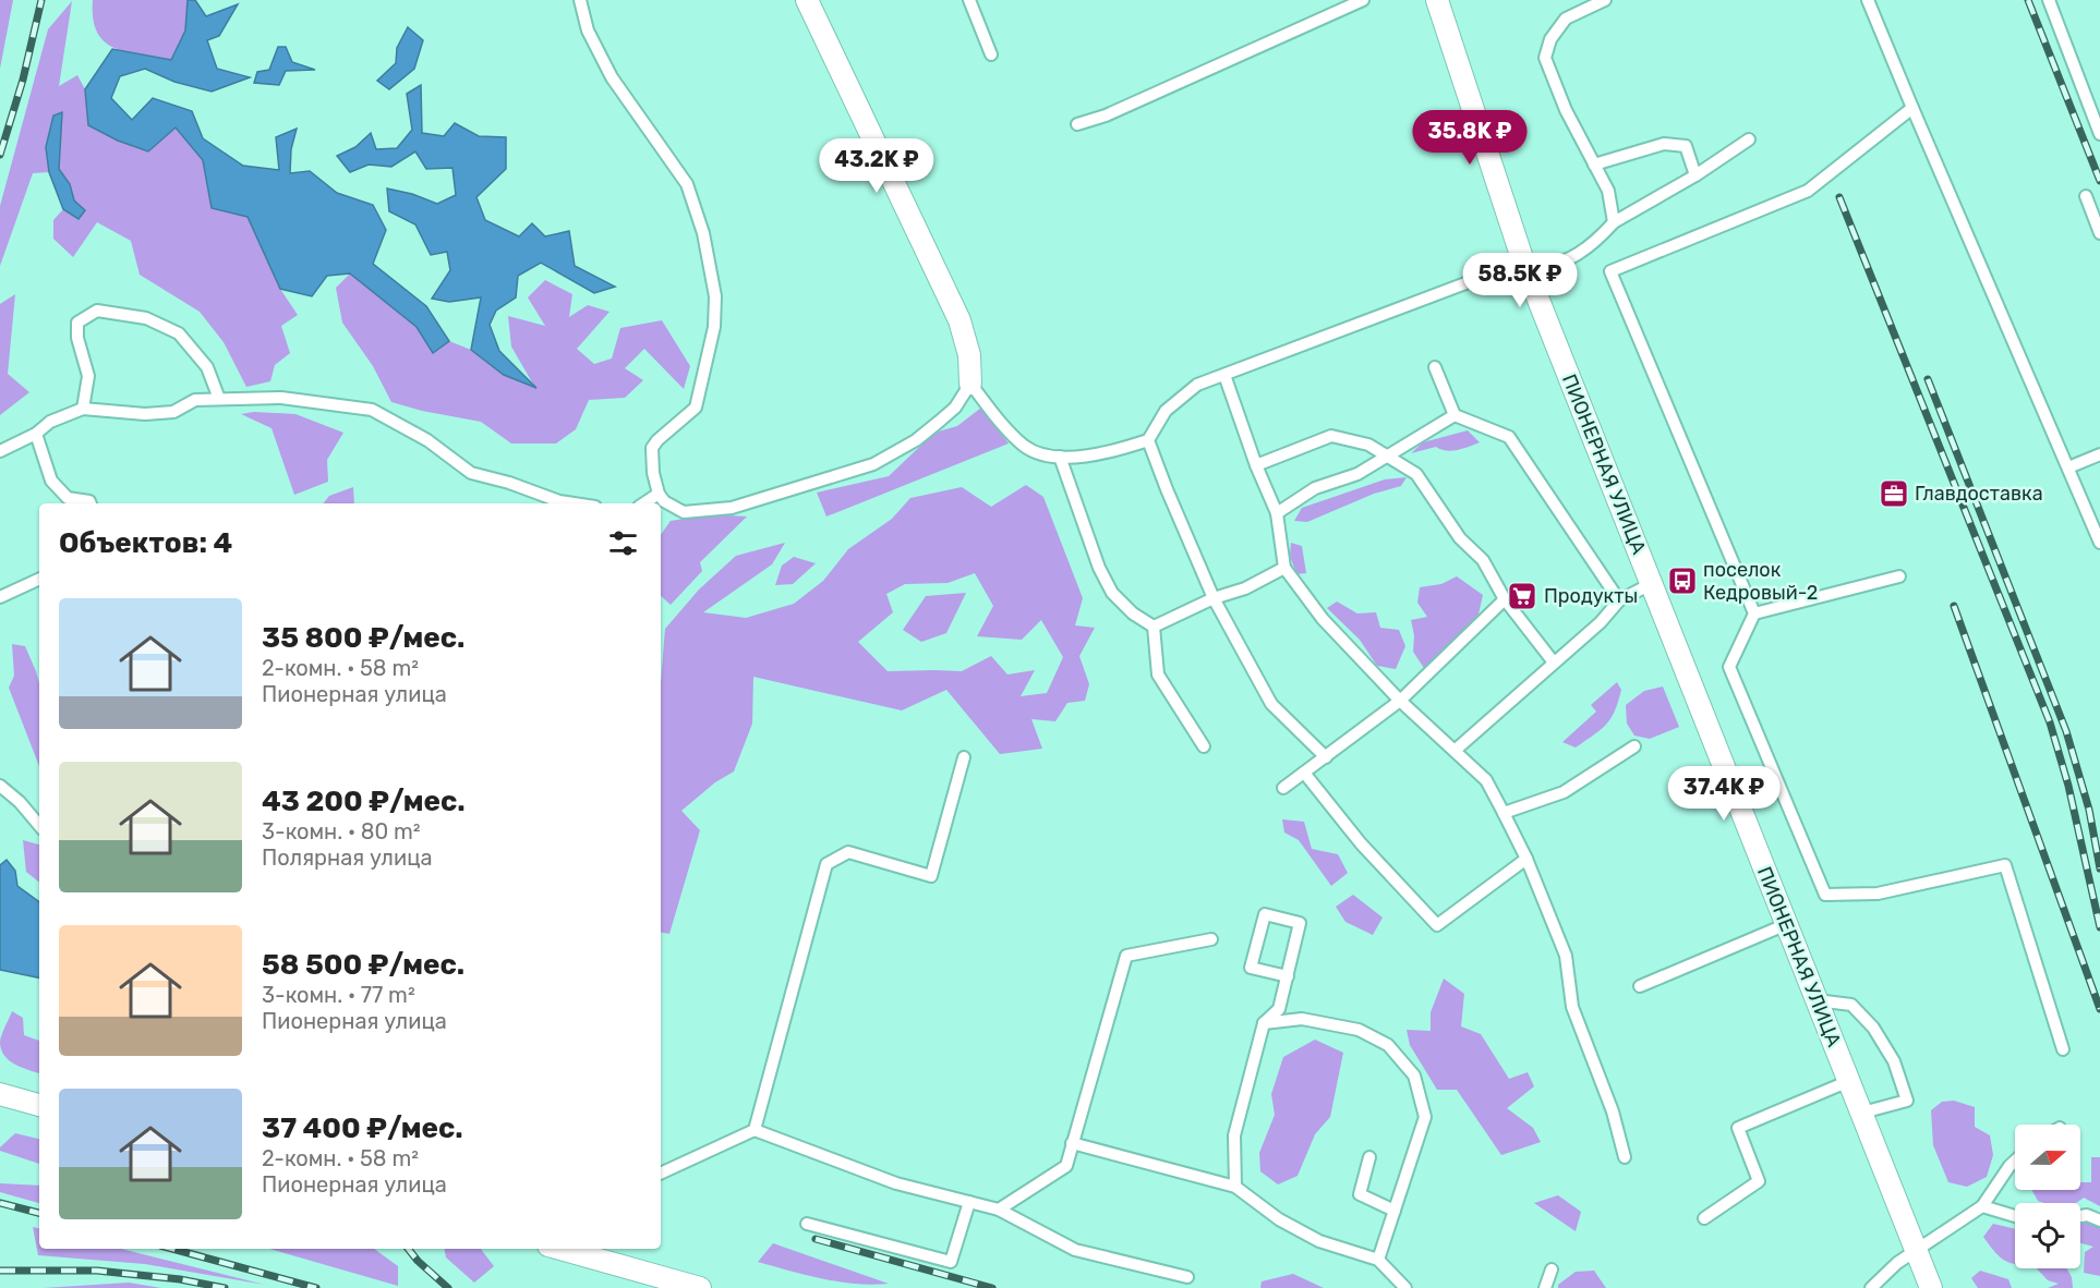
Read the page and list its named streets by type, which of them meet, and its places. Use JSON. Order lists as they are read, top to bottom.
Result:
{
  "streets": {
    "street": ["ПИОНЕРНАЯ УЛИЦА"]
  },
  "places": {
    "office": ["Главдоставка"],
    "bus stop": ["поселок Кедровый-2"],
    "supermarket": ["Продукты"]
  },
  "north": "right",
  "page": {
    "price": [
      "35.8K ₽",
      "43.2K ₽",
      "58.5K ₽",
      "37.4K ₽"
    ],
    "heading": "Объектов: 4",
    "list": [
      {
        "name": "35 800 ₽/мес.",
        "note": "2-комн. · 58 m² · Пионерная улица"
      },
      {
        "name": "43 200 ₽/мес.",
        "note": "3-комн. · 80 m² · Полярная улица"
      },
      {
        "name": "58 500 ₽/мес.",
        "note": "3-комн. · 77 m² · Пионерная улица"
      },
      {
        "name": "37 400 ₽/мес.",
        "note": "2-комн. · 58 m² · Пионерная улица"
      }
    ]
  }
}
